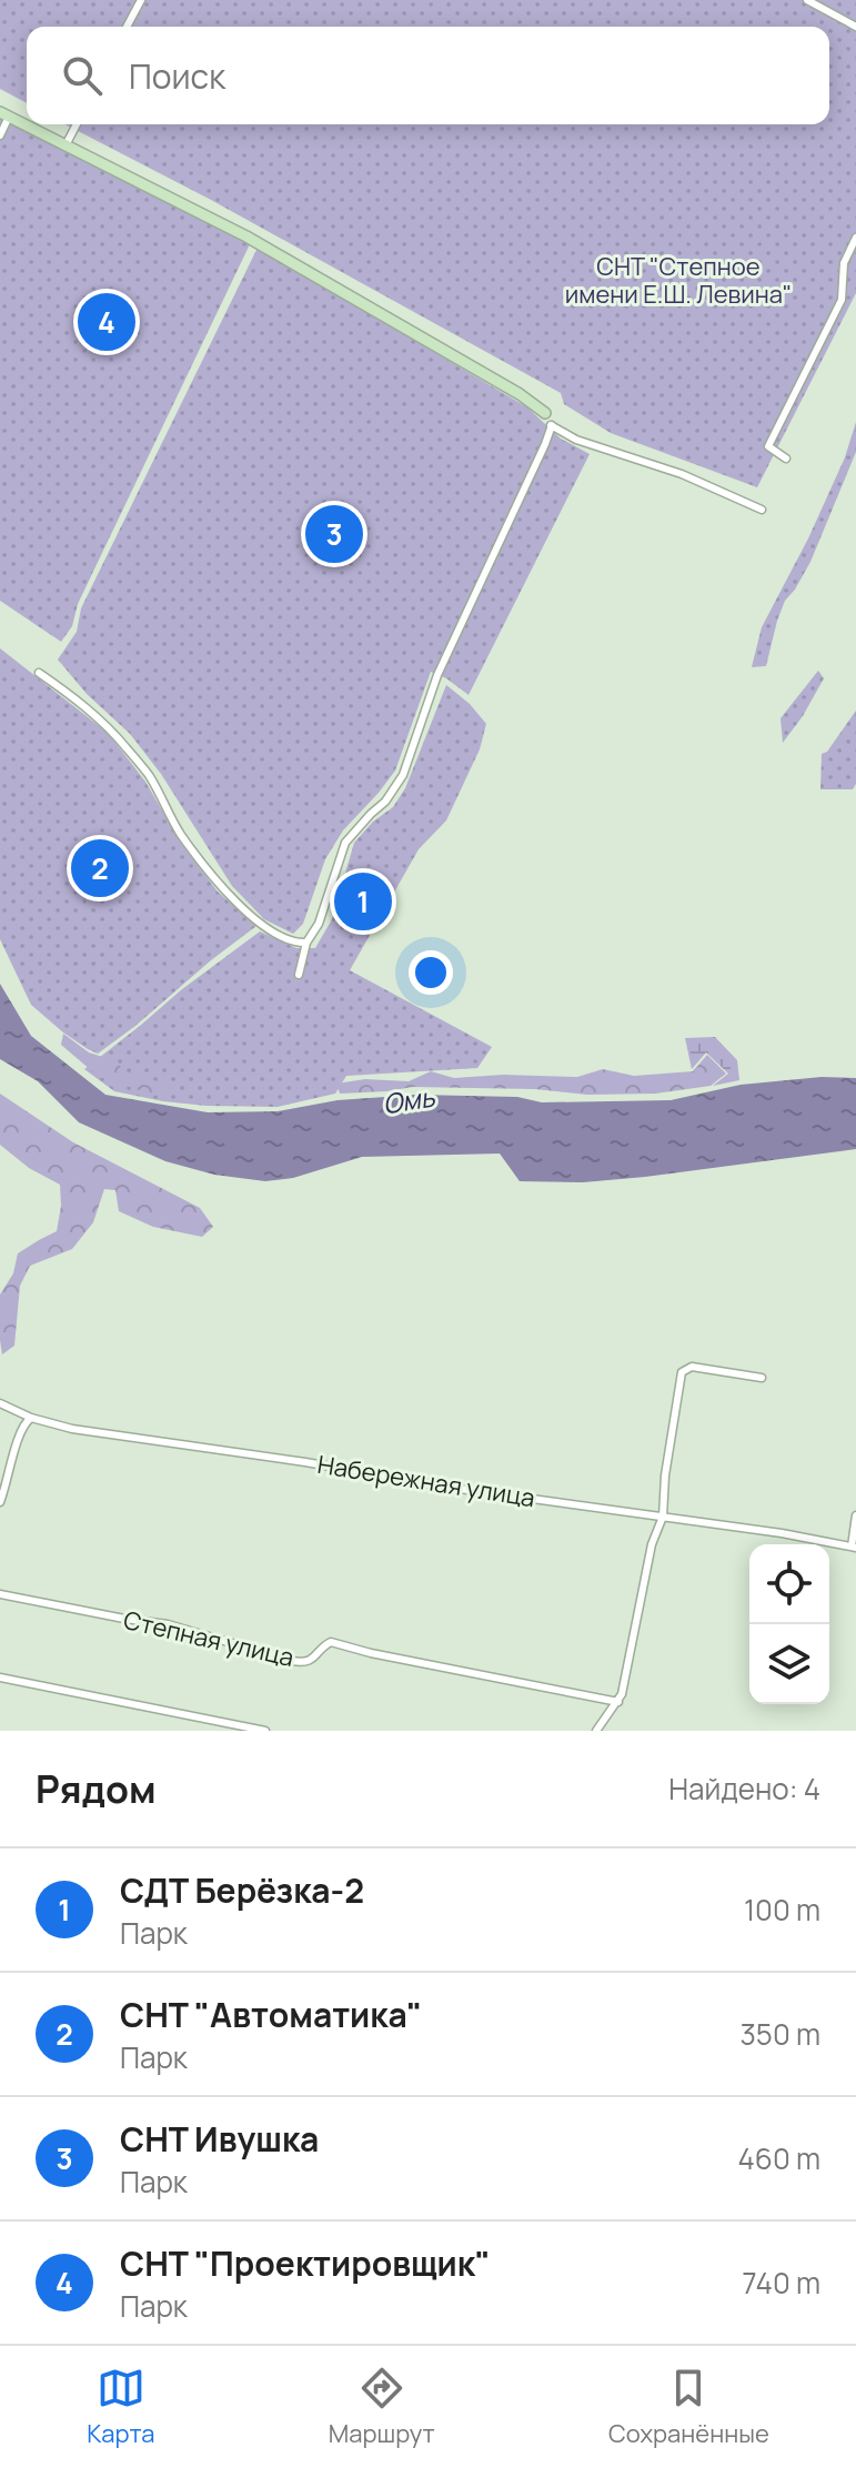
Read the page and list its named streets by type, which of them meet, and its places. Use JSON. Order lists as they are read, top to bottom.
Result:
{
  "streets": {
    "street": ["Набережная улица", "Степная улица"]
  },
  "water": ["Омь"],
  "parks": ["СНТ \"Степное имени Е.Ш. Левина\""],
  "page": {
    "search": "Поиск",
    "pins": [
      "4",
      "3",
      "2",
      "1"
    ],
    "heading": ["Рядом", "Найдено: 4"],
    "list": [
      {
        "mark": "1",
        "name": "СДТ Берёзка-2",
        "note": "Парк",
        "value": "100 m"
      },
      {
        "mark": "2",
        "name": "СНТ \"Автоматика\"",
        "note": "Парк",
        "value": "350 m"
      },
      {
        "mark": "3",
        "name": "СНТ Ивушка",
        "note": "Парк",
        "value": "460 m"
      },
      {
        "mark": "4",
        "name": "СНТ \"Проектировщик\"",
        "note": "Парк",
        "value": "740 m"
      }
    ],
    "nav": ["Карта", "Маршрут", "Сохранённые"]
  }
}
